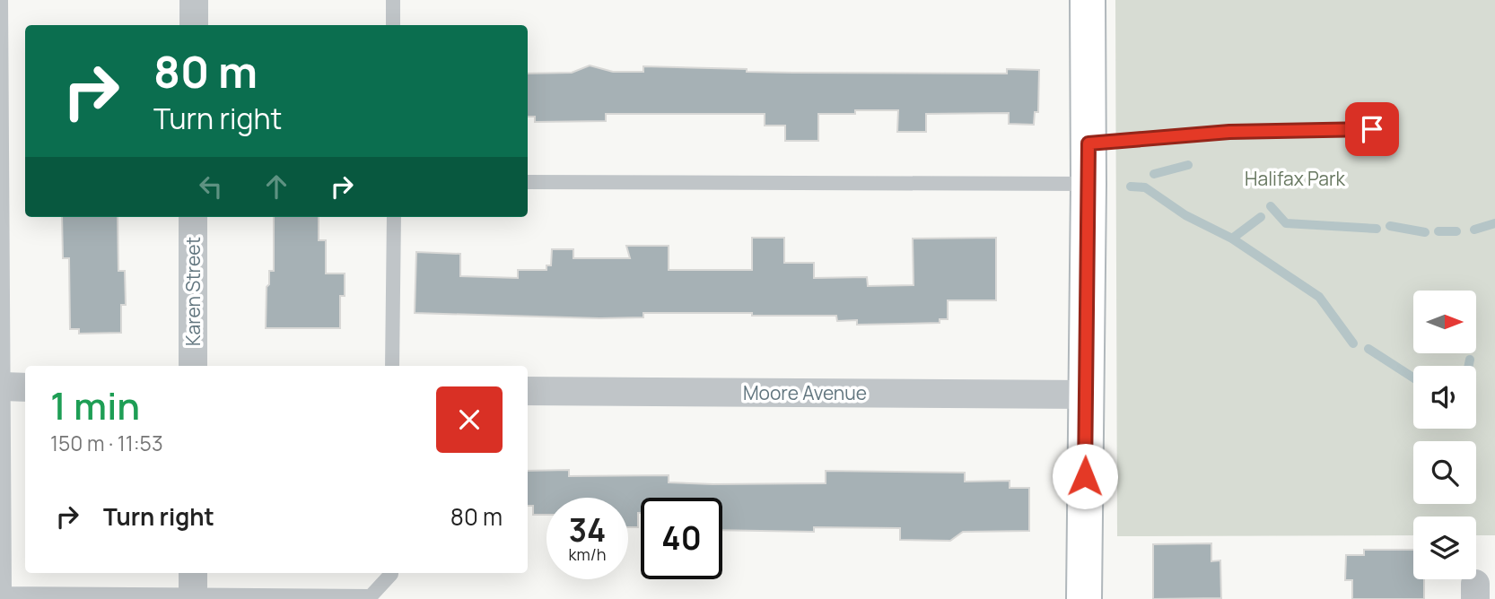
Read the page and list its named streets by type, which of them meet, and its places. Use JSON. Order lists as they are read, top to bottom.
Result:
{
  "streets": {
    "street": ["Karen Street", "Moore Avenue"]
  },
  "parks": ["Halifax Park"],
  "north": "right",
  "page": {
    "turn": ["80 m", "Turn right"],
    "heading": ["1 min", "150 m · 11:53"],
    "list": [
      {
        "name": "Turn right",
        "value": "80 m"
      }
    ],
    "speed": "34 km/h",
    "limit": "40"
  }
}
